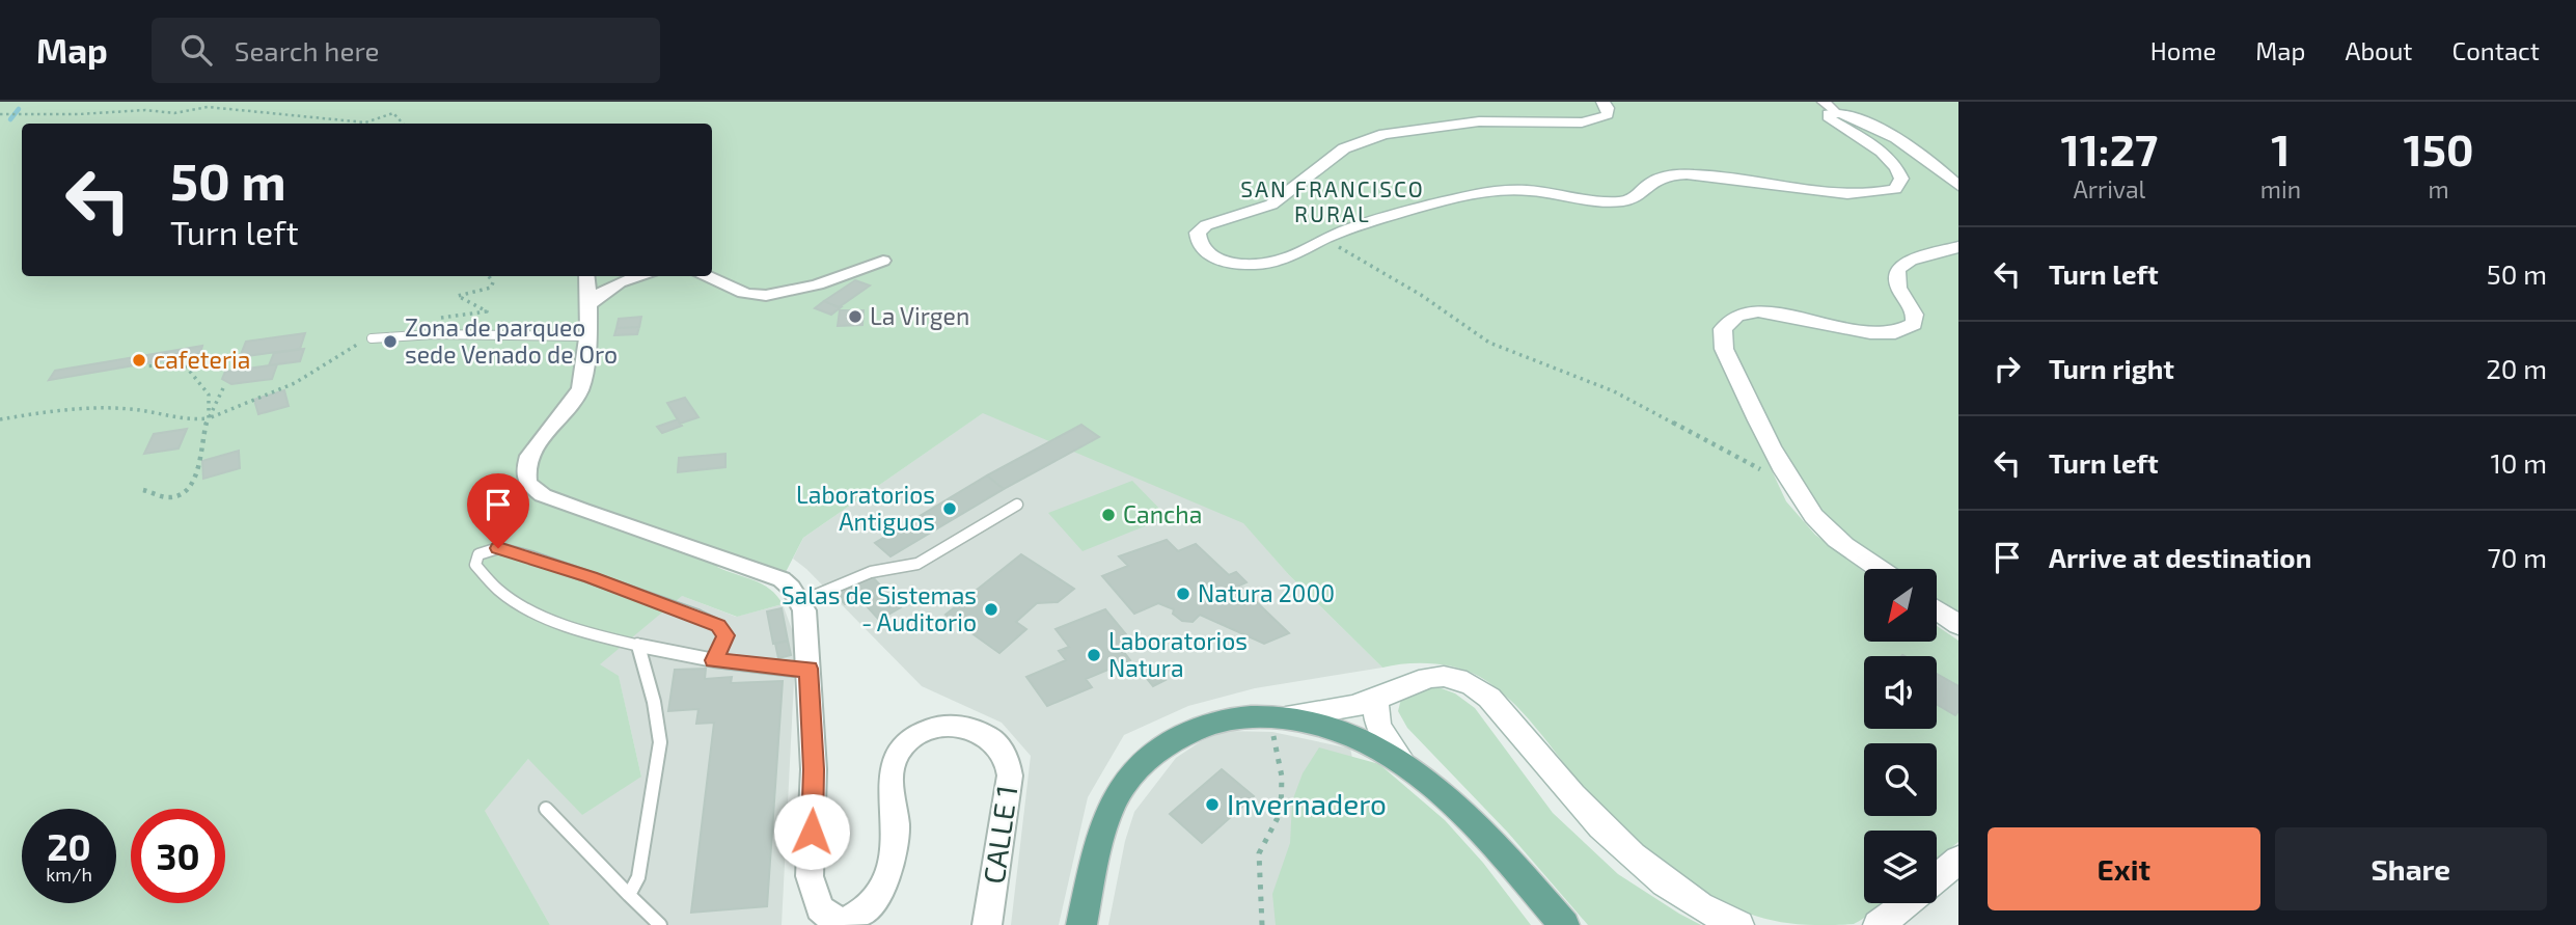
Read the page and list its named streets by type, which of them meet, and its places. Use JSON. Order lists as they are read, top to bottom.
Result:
{
  "streets": {
    "street": ["CALLE 1"]
  },
  "districts": ["SAN FRANCISCO RURAL"],
  "places": [
    "La Virgen",
    "Zona de parqueo sede Venado de Oro",
    "cafeteria",
    "Laboratorios Antiguos",
    "Cancha",
    "Natura 2000",
    "Salas de Sistemas - Auditorio",
    "Laboratorios Natura",
    "Invernadero"
  ],
  "north": "bottom left",
  "page": {
    "header": "Map",
    "search": "Search here",
    "nav": [
      "Home",
      "Map",
      "About",
      "Contact"
    ],
    "eta": [
      "11:27",
      "Arrival",
      "1",
      "min",
      "150",
      "m"
    ],
    "turn": ["50 m", "Turn left"],
    "list": [
      {
        "name": "Turn left",
        "value": "50 m"
      },
      {
        "name": "Turn right",
        "value": "20 m"
      },
      {
        "name": "Turn left",
        "value": "10 m"
      },
      {
        "name": "Arrive at destination",
        "value": "70 m"
      }
    ],
    "speed": "20 km/h",
    "limit": "30",
    "buttons": ["Exit", "Share"]
  }
}
